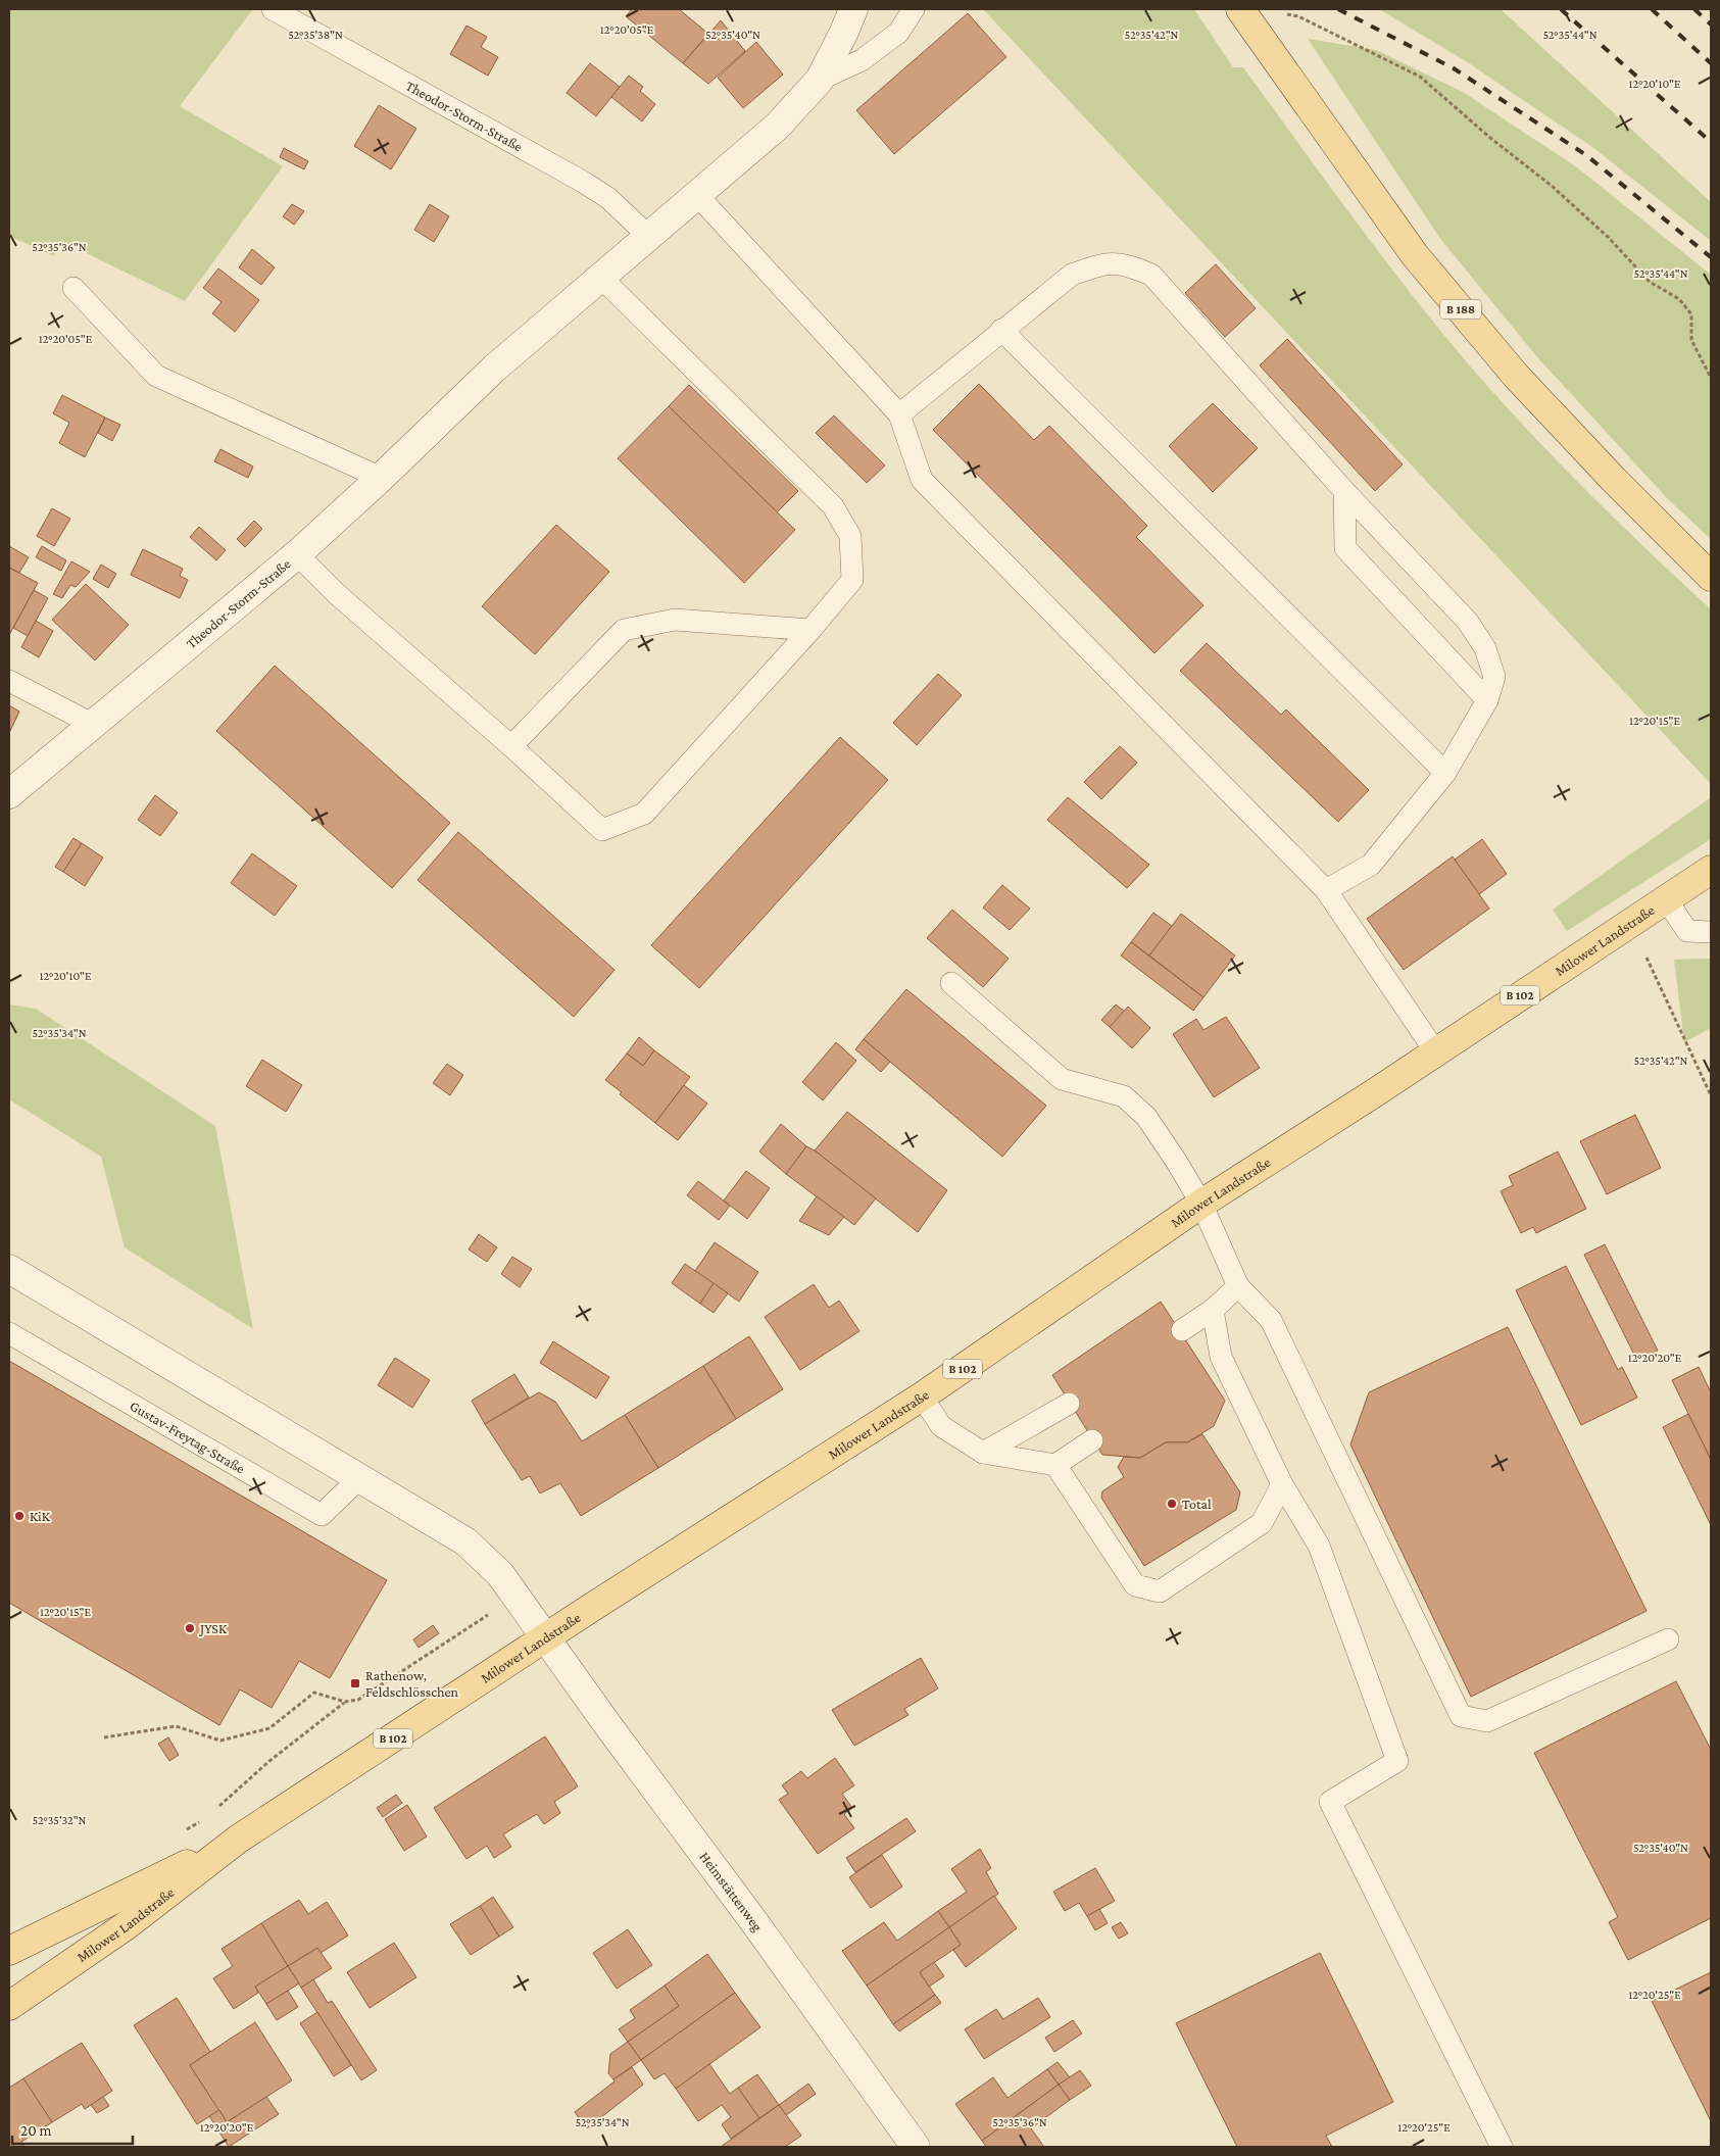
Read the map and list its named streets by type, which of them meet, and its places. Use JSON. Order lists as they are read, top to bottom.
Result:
{
  "streets": {
    "main road": ["B 188", "Milower Landstraße", "B 102"],
    "street": ["Theodor-Storm-Straße", "Heimstättenweg"],
    "lane": ["Gustav-Freytag-Straße"]
  },
  "crossings": [
    ["Milower Landstraße", "B 102"],
    ["Milower Landstraße", "Heimstättenweg"]
  ],
  "places": {
    "other": ["Total", "KiK", "JYSK"],
    "transit": ["Rathenow, Feldschlösschen"]
  },
  "scale_bar": "20 m",
  "coordinates": [
    "12°20'05\"E",
    "52°35'38\"N",
    "52°35'40\"N",
    "52°35'42\"N",
    "52°35'44\"N",
    "12°20'10\"E",
    "52°35'36\"N",
    "12°20'15\"E",
    "52°35'34\"N",
    "12°20'20\"E",
    "52°35'32\"N",
    "12°20'25\"E"
  ]
}
